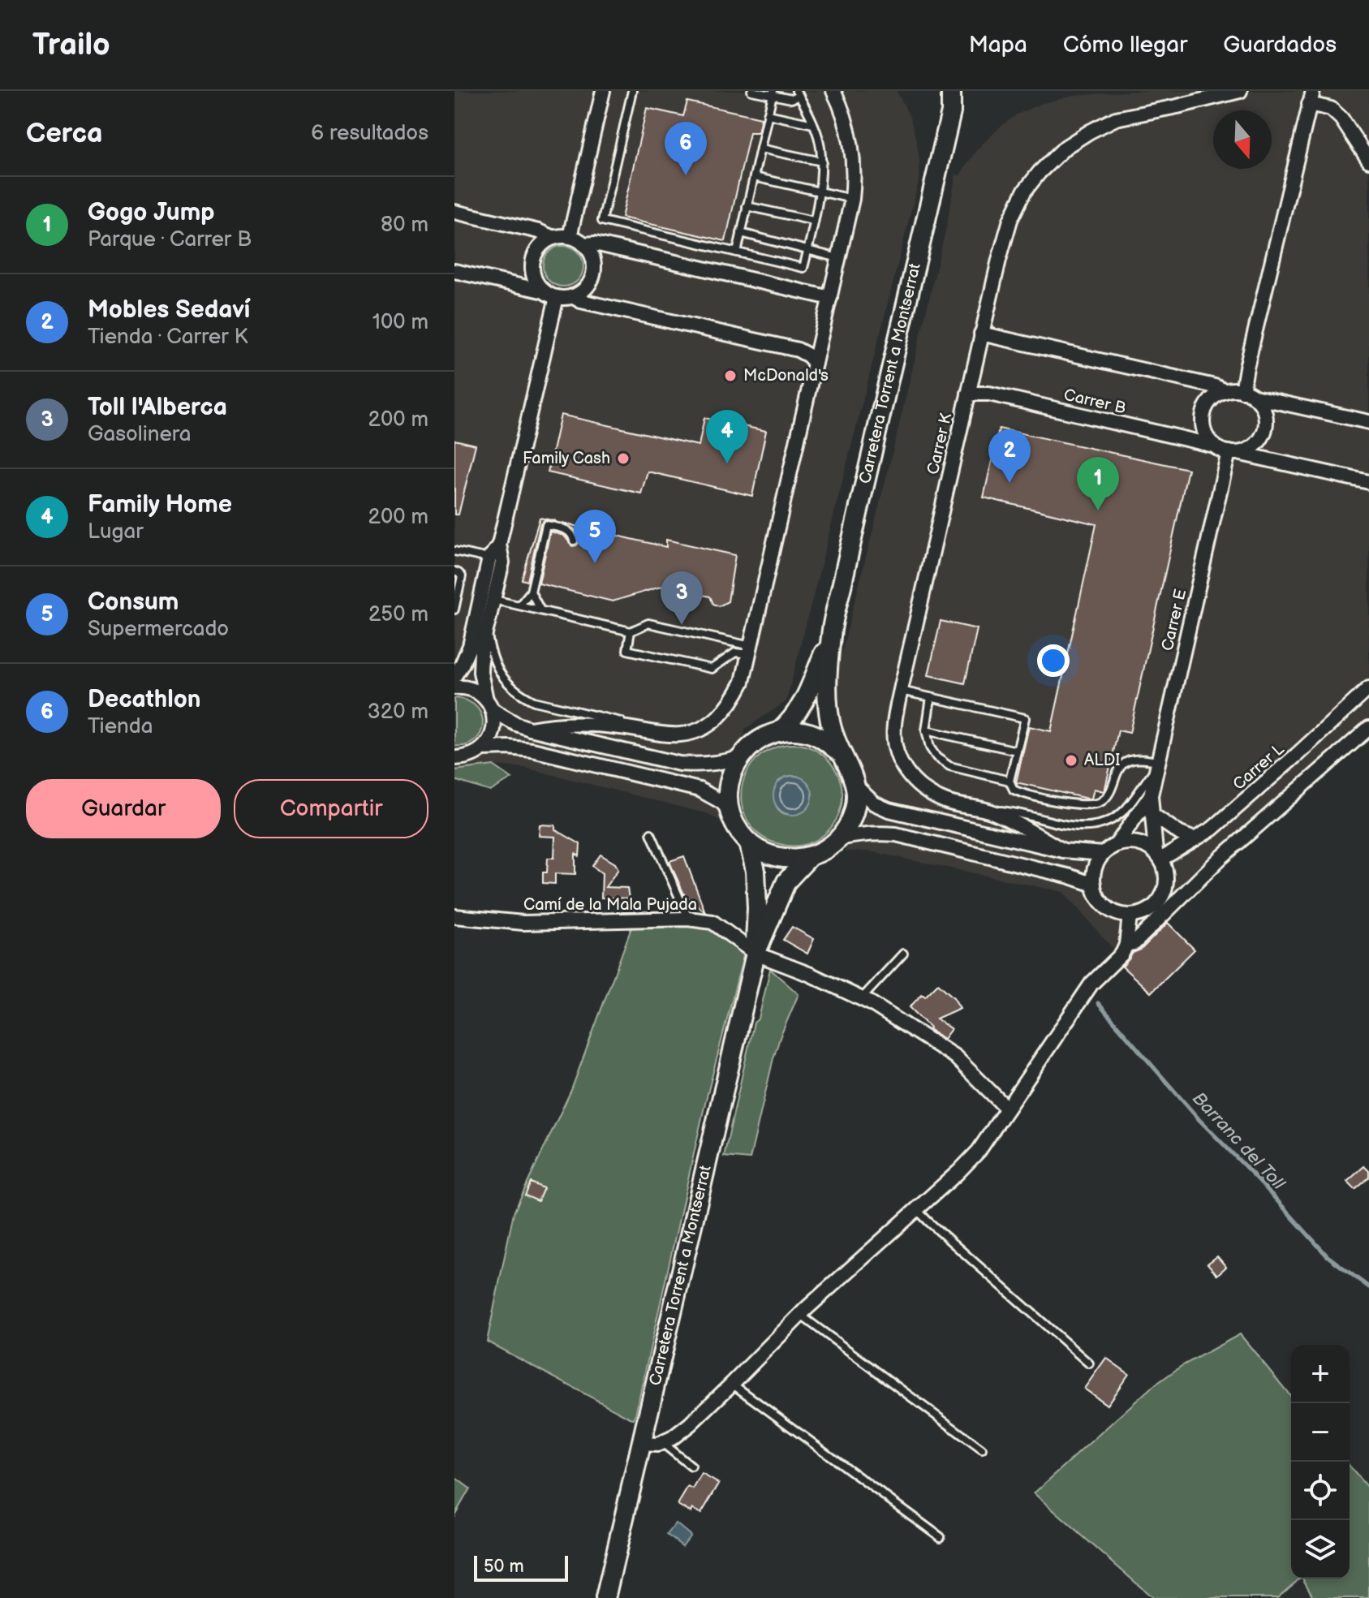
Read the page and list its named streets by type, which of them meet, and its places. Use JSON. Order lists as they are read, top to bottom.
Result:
{
  "streets": {
    "main road": ["Carretera Torrent a Montserrat"],
    "street": [
      "Carrer B",
      "Carrer K",
      "Carrer E",
      "Carrer L",
      "Camí de la Mala Pujada"
    ]
  },
  "crossings": [
    ["Carretera Torrent a Montserrat", "Camí de la Mala Pujada"],
    ["Carrer B", "Carrer K"],
    ["Carrer B", "Carrer E"]
  ],
  "water": ["Barranc del Toll"],
  "places": ["McDonald's", "Family Cash", "ALDI"],
  "scale_bar": "50 m",
  "north": "bottom",
  "page": {
    "header": "Trailo",
    "nav": ["Mapa", "Cómo llegar", "Guardados"],
    "heading": ["Cerca", "6 resultados"],
    "pins": [
      "6",
      "4",
      "2",
      "1",
      "5",
      "3"
    ],
    "list": [
      {
        "mark": "1",
        "name": "Gogo Jump",
        "note": "Parque · Carrer B",
        "value": "80 m"
      },
      {
        "mark": "2",
        "name": "Mobles Sedaví",
        "note": "Tienda · Carrer K",
        "value": "100 m"
      },
      {
        "mark": "3",
        "name": "Toll l'Alberca",
        "note": "Gasolinera",
        "value": "200 m"
      },
      {
        "mark": "4",
        "name": "Family Home",
        "note": "Lugar",
        "value": "200 m"
      },
      {
        "mark": "5",
        "name": "Consum",
        "note": "Supermercado",
        "value": "250 m"
      },
      {
        "mark": "6",
        "name": "Decathlon",
        "note": "Tienda",
        "value": "320 m"
      }
    ],
    "buttons": ["Guardar", "Compartir"],
    "map_buttons": ["+", "−"],
    "scale": "50 m"
  }
}
